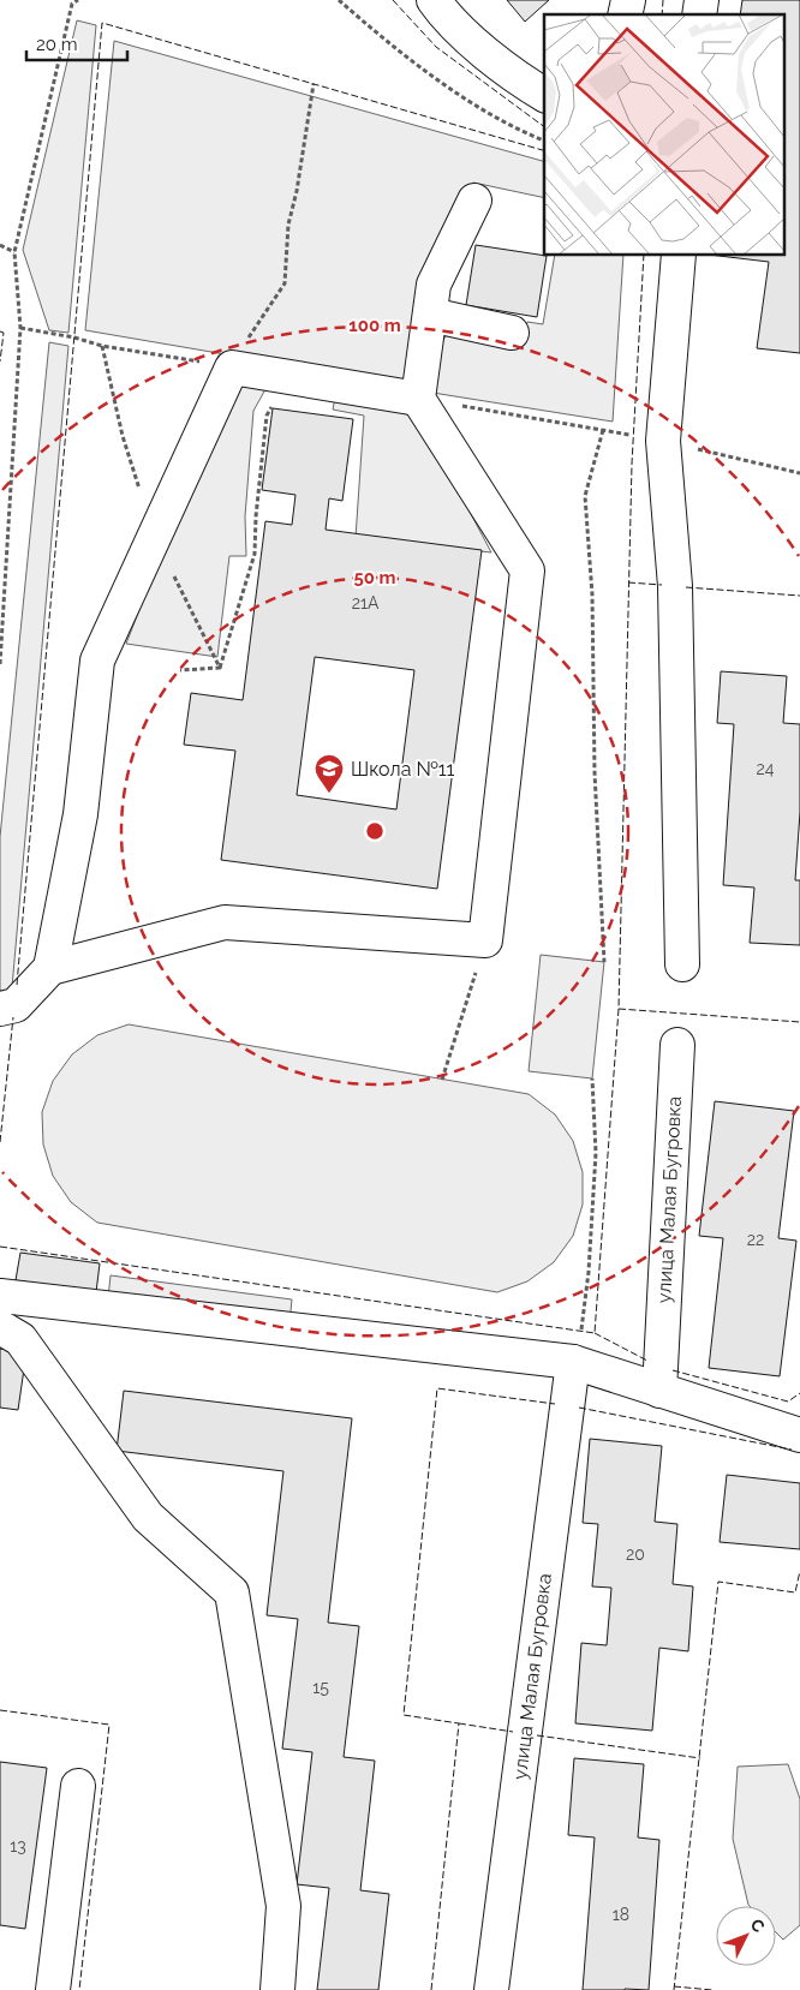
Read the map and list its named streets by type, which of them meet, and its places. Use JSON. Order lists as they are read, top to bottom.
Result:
{
  "streets": {
    "street": ["улица Малая Бугровка"]
  },
  "places": {
    "school or university": ["Школа №11"]
  },
  "house_numbers": [
    "21А",
    "24",
    "22",
    "20",
    "15",
    "13",
    "18"
  ],
  "scale_bar": "20 m",
  "north": "top right",
  "rings": ["100 m", "50 m"]
}
